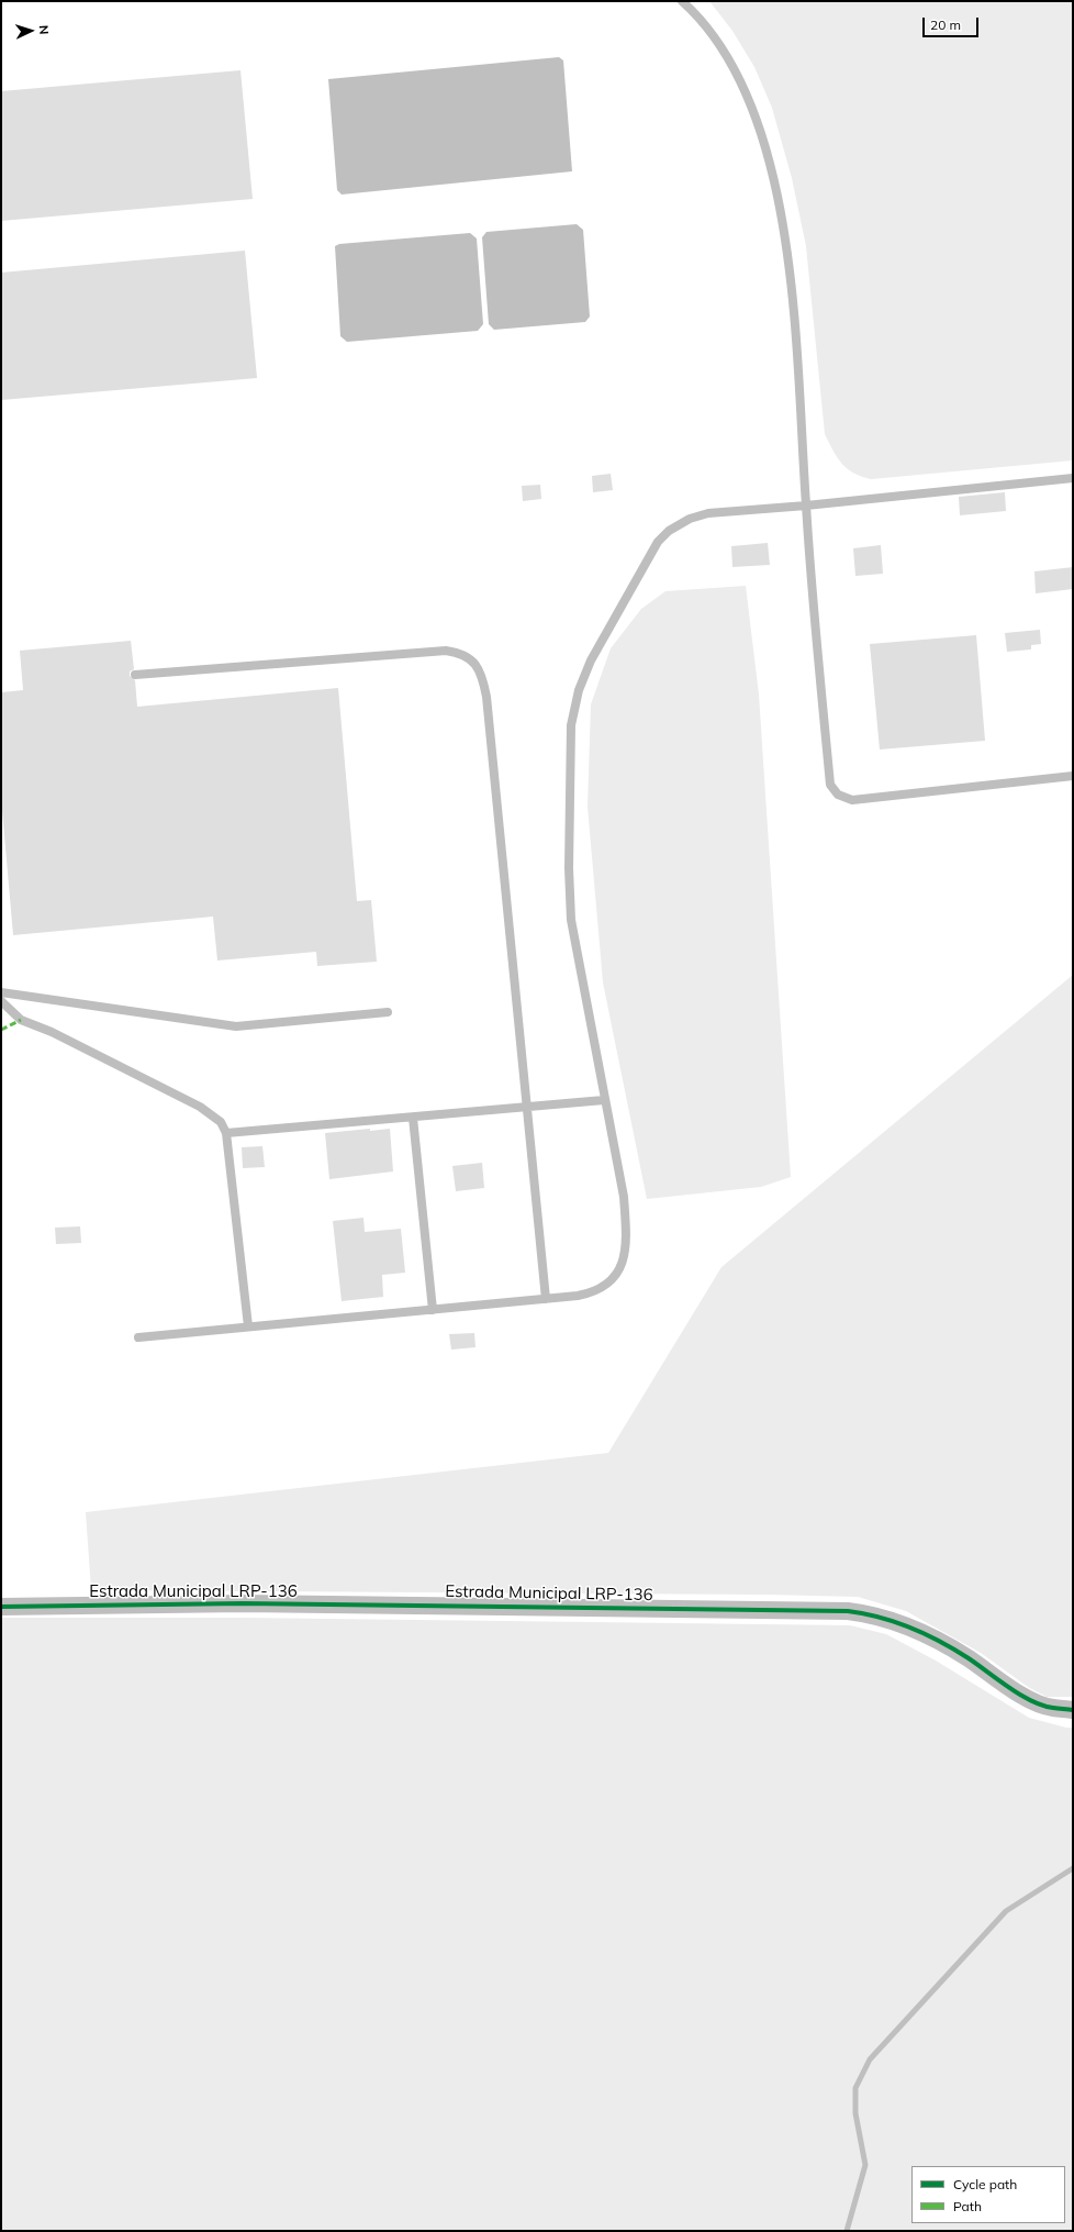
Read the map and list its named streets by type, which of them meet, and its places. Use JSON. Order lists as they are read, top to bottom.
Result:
{
  "streets": {
    "street": ["Estrada Municipal LRP-136"]
  },
  "legend": ["Cycle path", "Path"],
  "scale_bar": "20 m",
  "north": "right"
}
